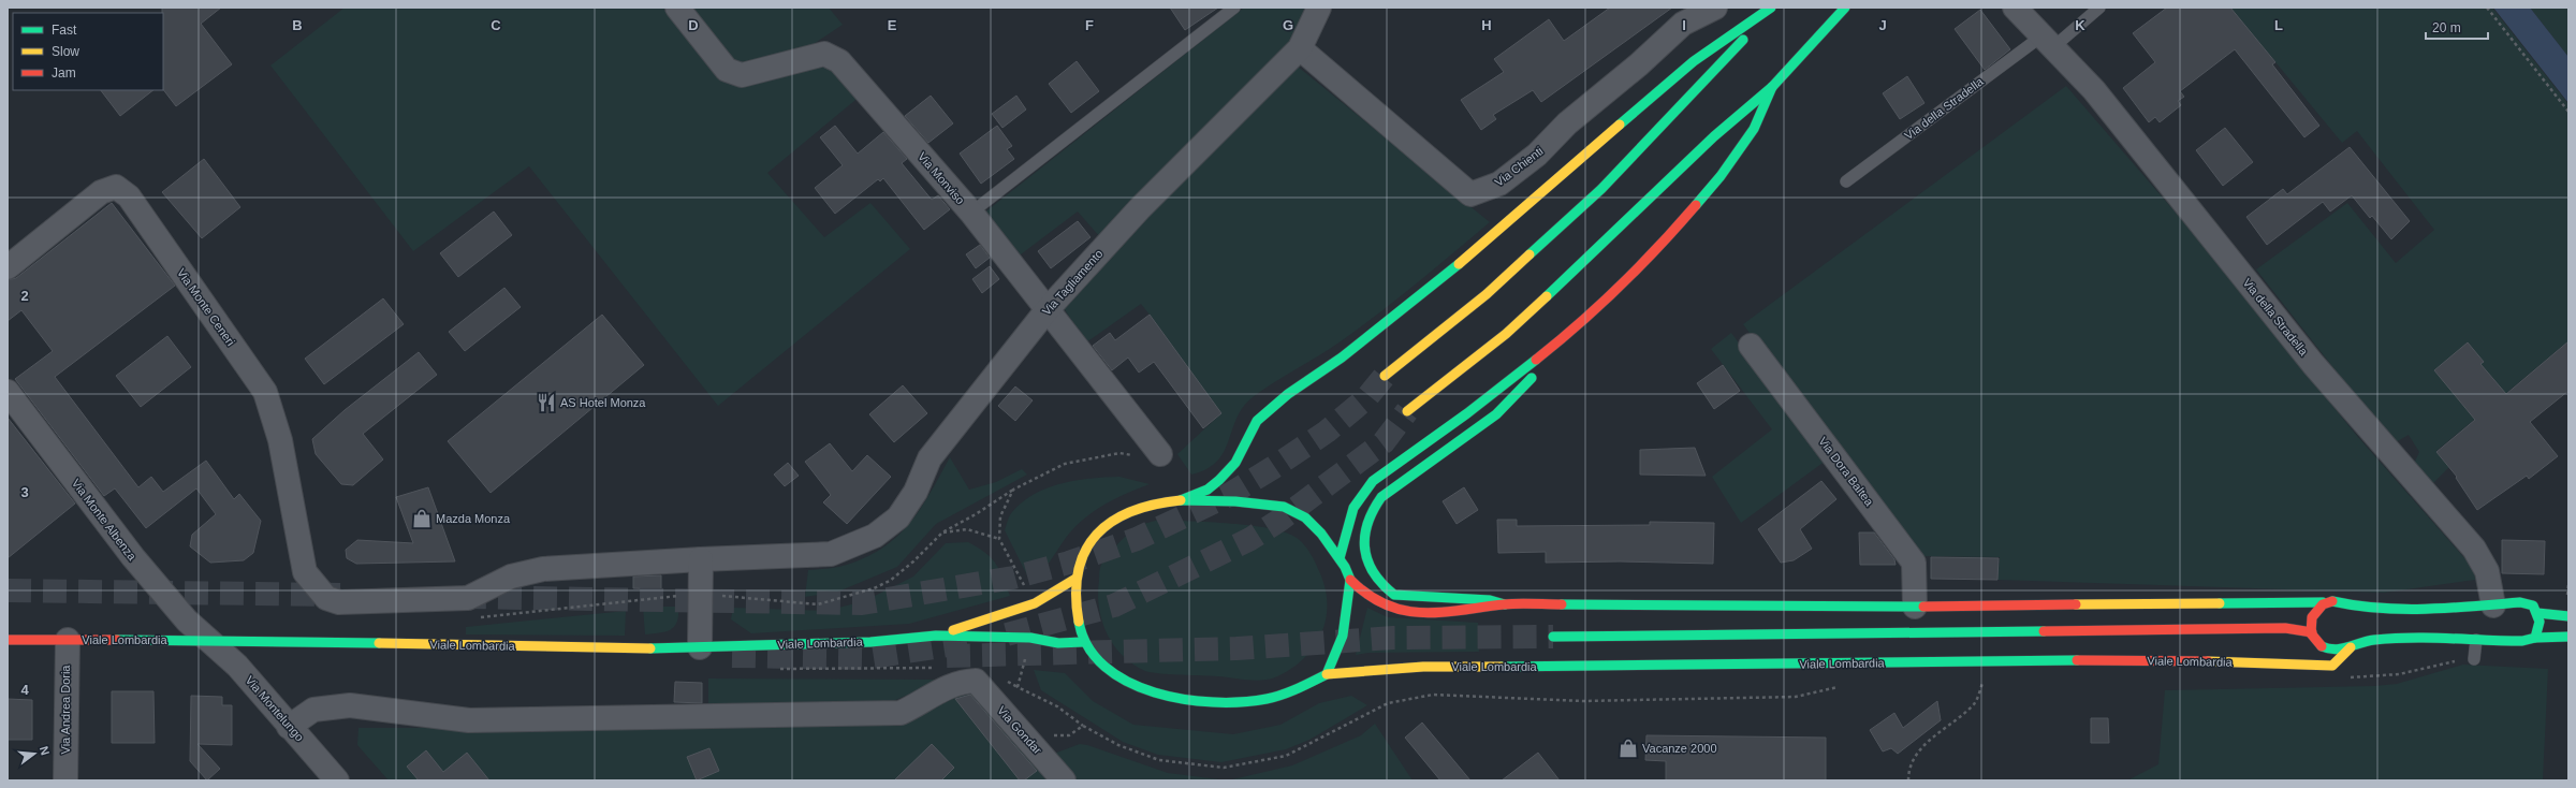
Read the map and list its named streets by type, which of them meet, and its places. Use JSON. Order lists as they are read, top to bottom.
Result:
{
  "streets": {
    "main road": ["Viale Lombardia"],
    "street": [
      "Via della Stradella",
      "Via Chienti",
      "Via Monviso",
      "Via Tagliamento",
      "Via Monte Ceneri",
      "Via Dora Baltea",
      "Via Monte Albenza",
      "Via Montelungo",
      "Via Andrea Doria",
      "Via Gondar"
    ]
  },
  "crossings": [
    ["Via Chienti", "Via Tagliamento"],
    ["Via Monviso", "Via Tagliamento"],
    ["Via Tagliamento", "Via Monte Ceneri"],
    ["Via Monte Albenza", "Viale Lombardia"],
    ["Via Monte Albenza", "Via Montelungo"],
    ["Viale Lombardia", "Via Montelungo"],
    ["Viale Lombardia", "Via Andrea Doria"],
    ["Via Montelungo", "Via Gondar"]
  ],
  "places": {
    "restaurant": ["AS Hotel Monza"],
    "shop": ["Mazda Monza", "Vacanze 2000"]
  },
  "legend": ["Fast", "Slow", "Jam"],
  "scale_bar": "20 m",
  "north": "right",
  "grid": {
    "columns": [
      "B",
      "C",
      "D",
      "E",
      "F",
      "G",
      "H",
      "I",
      "J",
      "K",
      "L"
    ],
    "rows": ["2", "3", "4"]
  }
}
